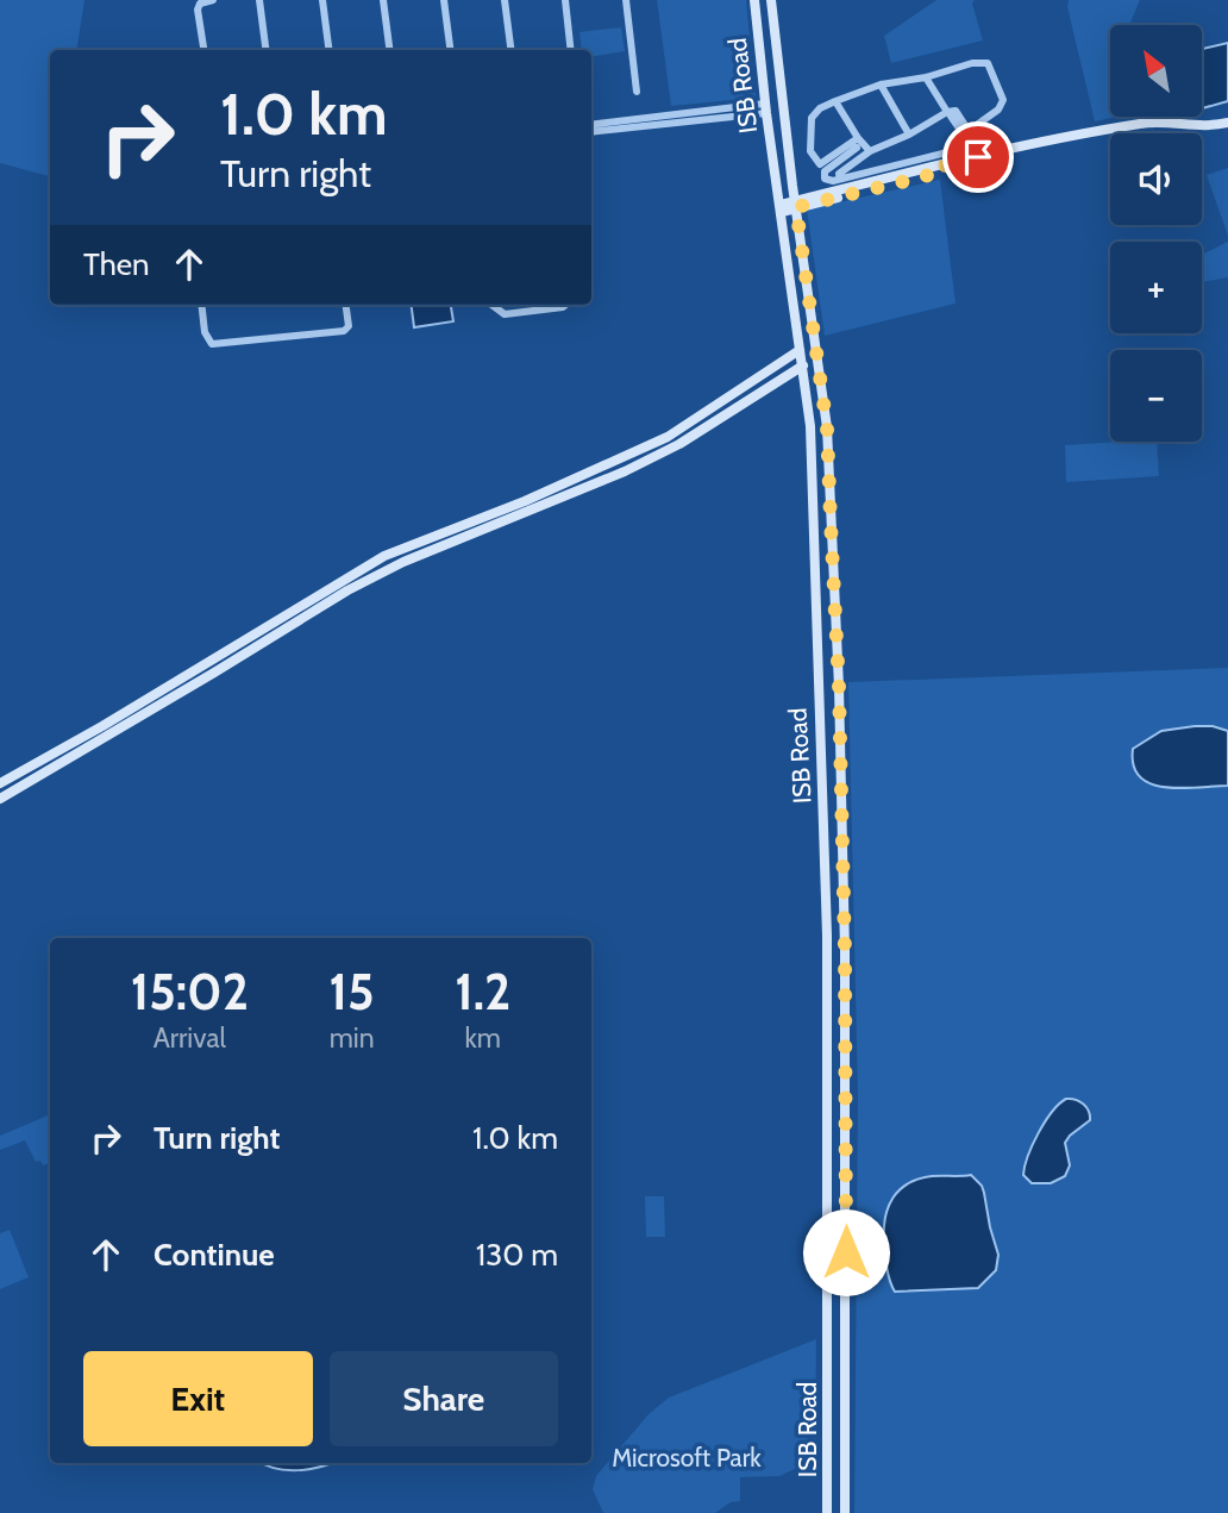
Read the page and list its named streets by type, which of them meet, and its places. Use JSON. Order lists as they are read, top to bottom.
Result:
{
  "streets": {
    "main road": ["ISB Road"]
  },
  "parks": ["Microsoft Park"],
  "north": "top left",
  "page": {
    "map_buttons": ["+", "−"],
    "turn": ["1.0 km", "Turn right"],
    "then": "Then",
    "eta": [
      "15:02",
      "Arrival",
      "15",
      "min",
      "1.2",
      "km"
    ],
    "list": [
      {
        "name": "Turn right",
        "value": "1.0 km"
      },
      {
        "name": "Continue",
        "value": "130 m"
      }
    ],
    "buttons": ["Exit", "Share"]
  }
}
